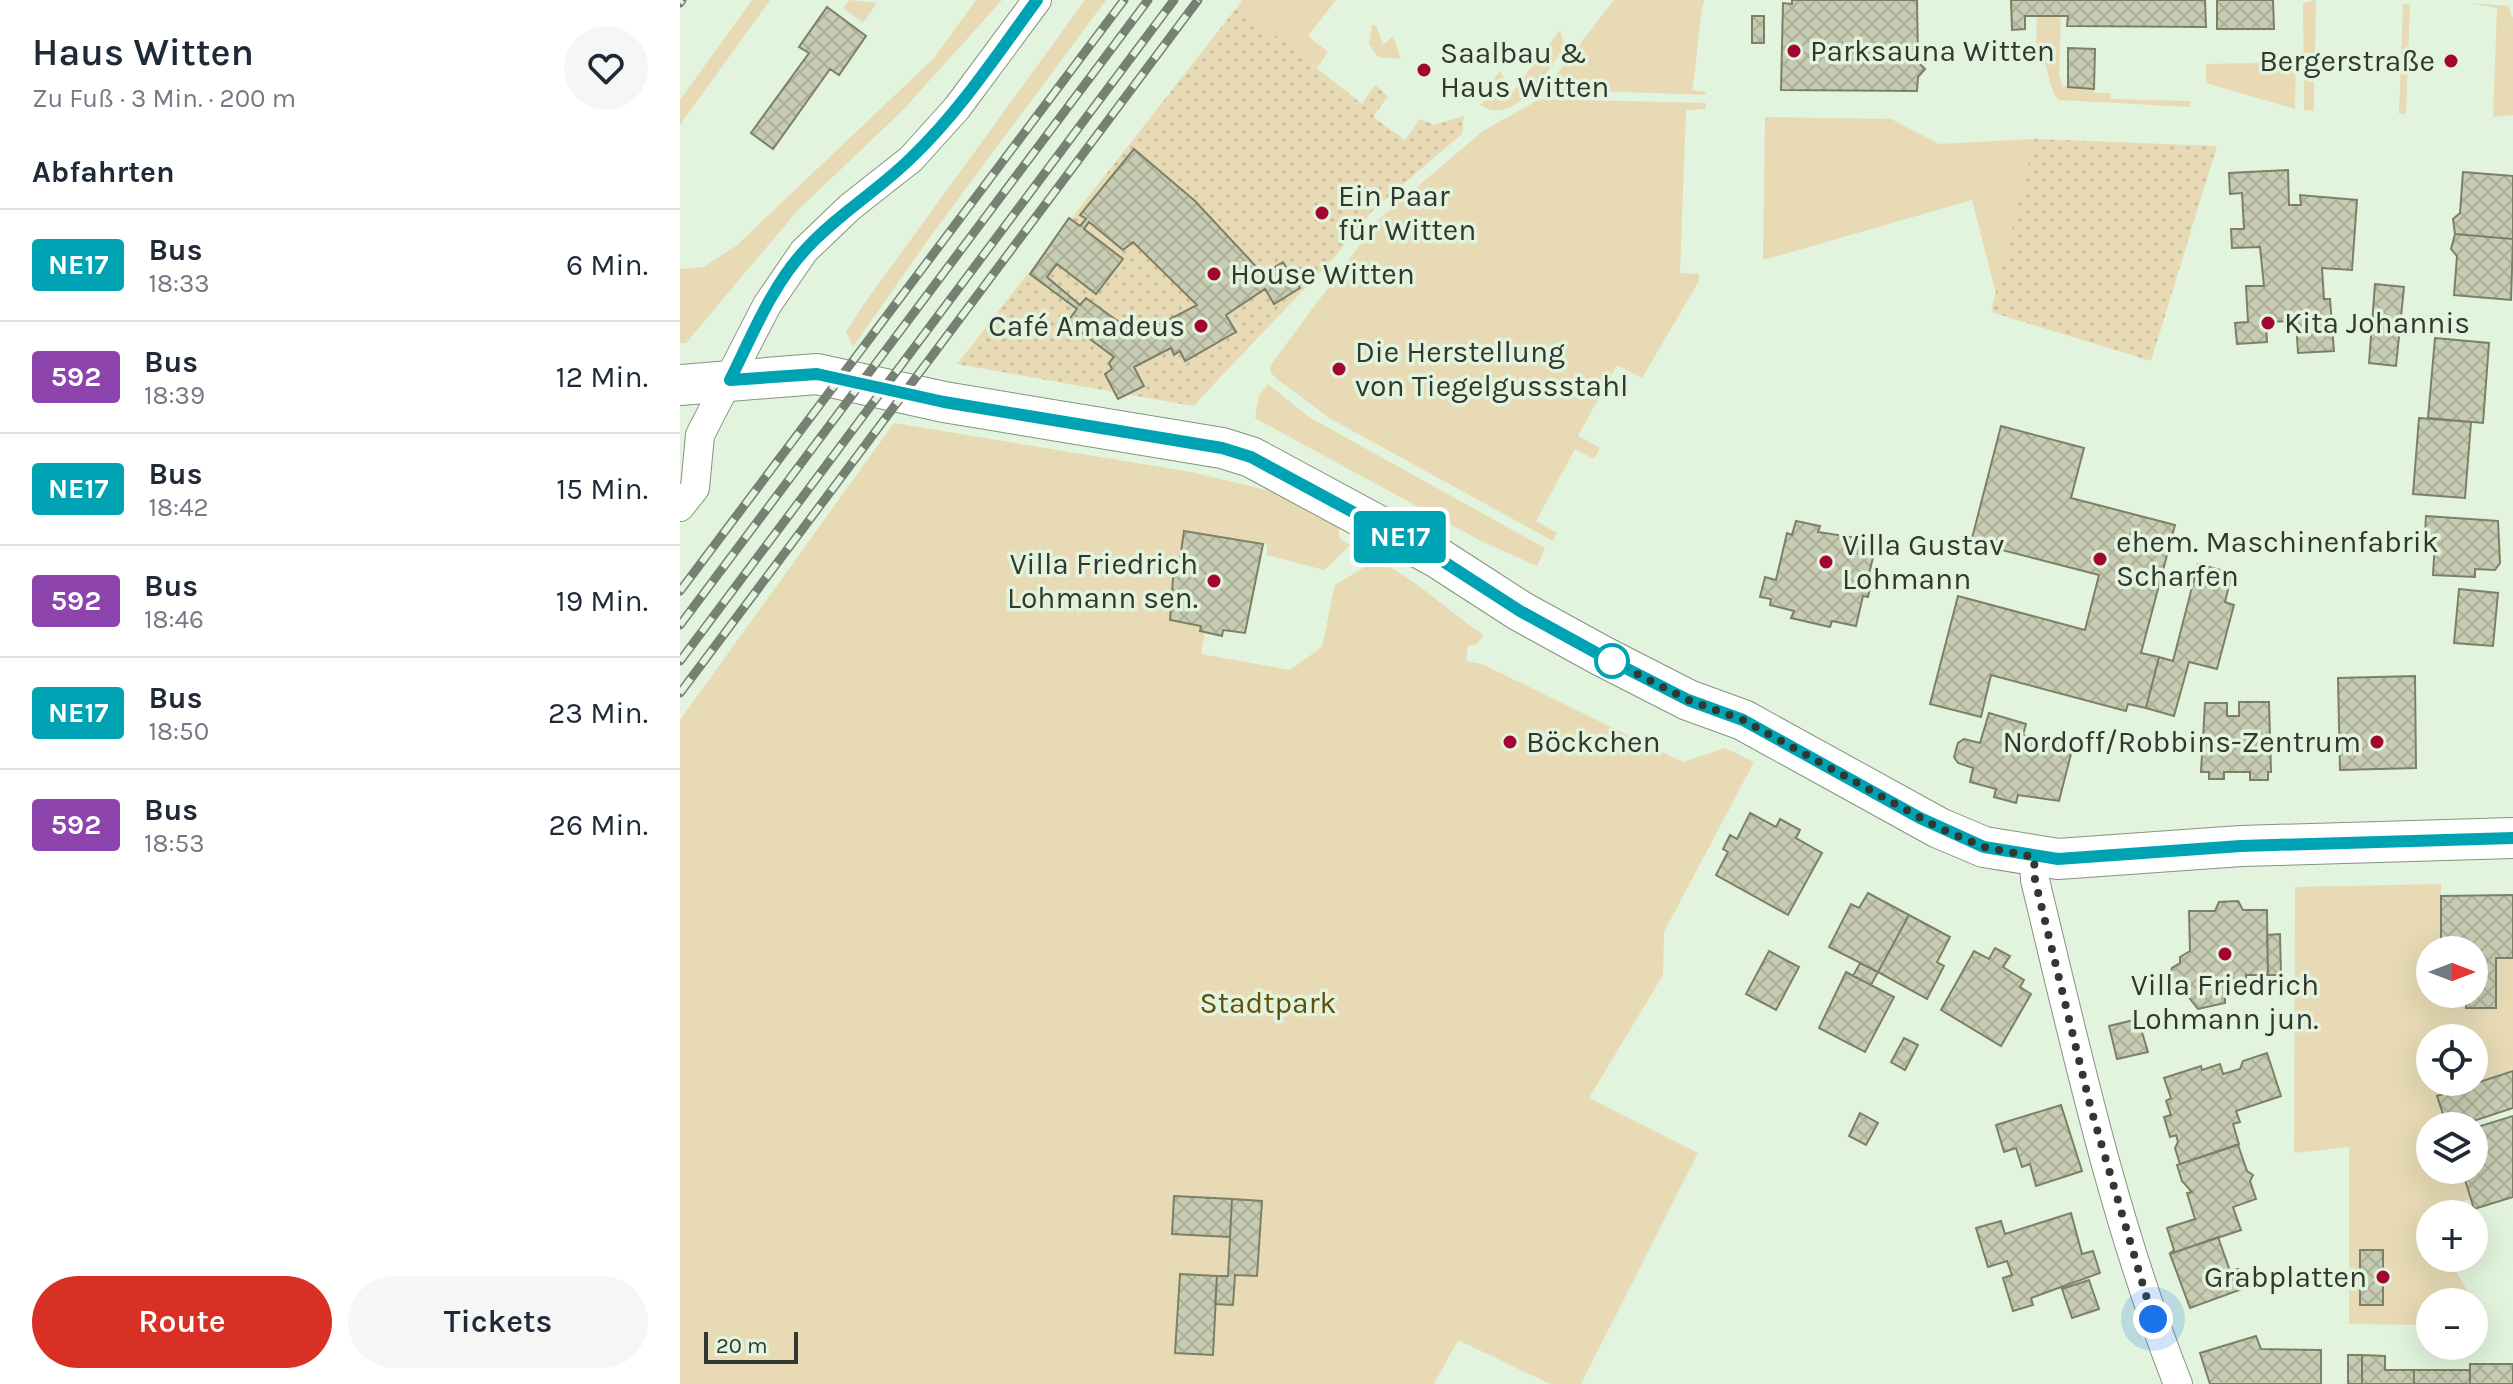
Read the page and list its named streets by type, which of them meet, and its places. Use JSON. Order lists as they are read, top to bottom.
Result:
{
  "parks": ["Stadtpark"],
  "places": [
    "Parksauna Witten",
    "Bergerstraße",
    "Saalbau & Haus Witten",
    "Ein Paar für Witten",
    "House Witten",
    "Kita Johannis",
    "Café Amadeus",
    "Die Herstellung von Tiegelgussstahl",
    "ehem. Maschinenfabrik Scharfen",
    "Villa Gustav Lohmann",
    "Villa Friedrich Lohmann sen.",
    "Böckchen",
    "Nordoff/Robbins-Zentrum",
    "Villa Friedrich Lohmann jun.",
    "Grabplatten"
  ],
  "lines": ["bus line NE17"],
  "scale_bar": "20 m",
  "north": "right",
  "page": {
    "heading": [
      ["Haus Witten", "Zu Fuß · 3 Min. · 200 m"],
      "Abfahrten"
    ],
    "on_map": "NE17",
    "list": [
      {
        "mark": "NE17",
        "name": "Bus",
        "note": "18:33",
        "value": "6 Min."
      },
      {
        "mark": "592",
        "name": "Bus",
        "note": "18:39",
        "value": "12 Min."
      },
      {
        "mark": "NE17",
        "name": "Bus",
        "note": "18:42",
        "value": "15 Min."
      },
      {
        "mark": "592",
        "name": "Bus",
        "note": "18:46",
        "value": "19 Min."
      },
      {
        "mark": "NE17",
        "name": "Bus",
        "note": "18:50",
        "value": "23 Min."
      },
      {
        "mark": "592",
        "name": "Bus",
        "note": "18:53",
        "value": "26 Min."
      }
    ],
    "map_buttons": ["+", "−"],
    "buttons": ["Route", "Tickets"],
    "scale": "20 m"
  }
}
